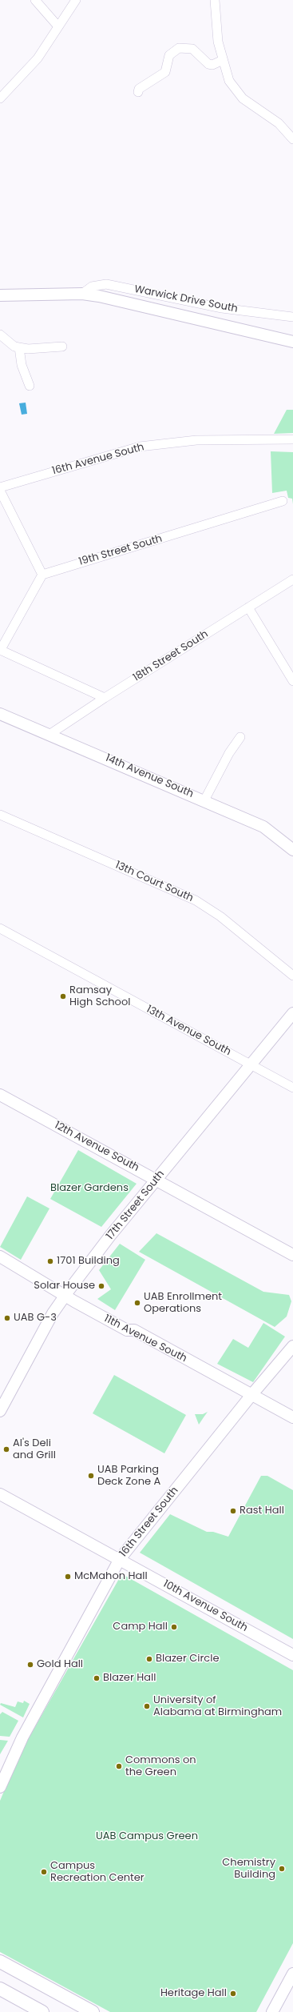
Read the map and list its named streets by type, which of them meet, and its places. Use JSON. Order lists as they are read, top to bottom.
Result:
{
  "streets": {
    "street": [
      "Warwick Drive South",
      "16th Avenue South",
      "19th Street South",
      "18th Street South",
      "14th Avenue South",
      "13th Court South",
      "13th Avenue South",
      "12th Avenue South",
      "17th Street South",
      "11th Avenue South",
      "16th Street South",
      "10th Avenue South"
    ]
  },
  "crossings": [
    ["18th Street South", "14th Avenue South"],
    ["13th Avenue South", "17th Street South"],
    ["12th Avenue South", "17th Street South"],
    ["17th Street South", "11th Avenue South"],
    ["11th Avenue South", "16th Street South"],
    ["16th Street South", "10th Avenue South"]
  ],
  "parks": ["Blazer Gardens", "UAB Campus Green"],
  "places": [
    "Ramsay High School",
    "1701 Building",
    "Solar House",
    "UAB Enrollment Operations",
    "UAB G-3",
    "Al's Deli and Grill",
    "UAB Parking Deck Zone A",
    "Rast Hall",
    "McMahon Hall",
    "Camp Hall",
    "Blazer Circle",
    "Gold Hall",
    "Blazer Hall",
    "University of Alabama at Birmingham",
    "Commons on the Green",
    "Chemistry Building",
    "Campus Recreation Center",
    "Heritage Hall"
  ]
}
